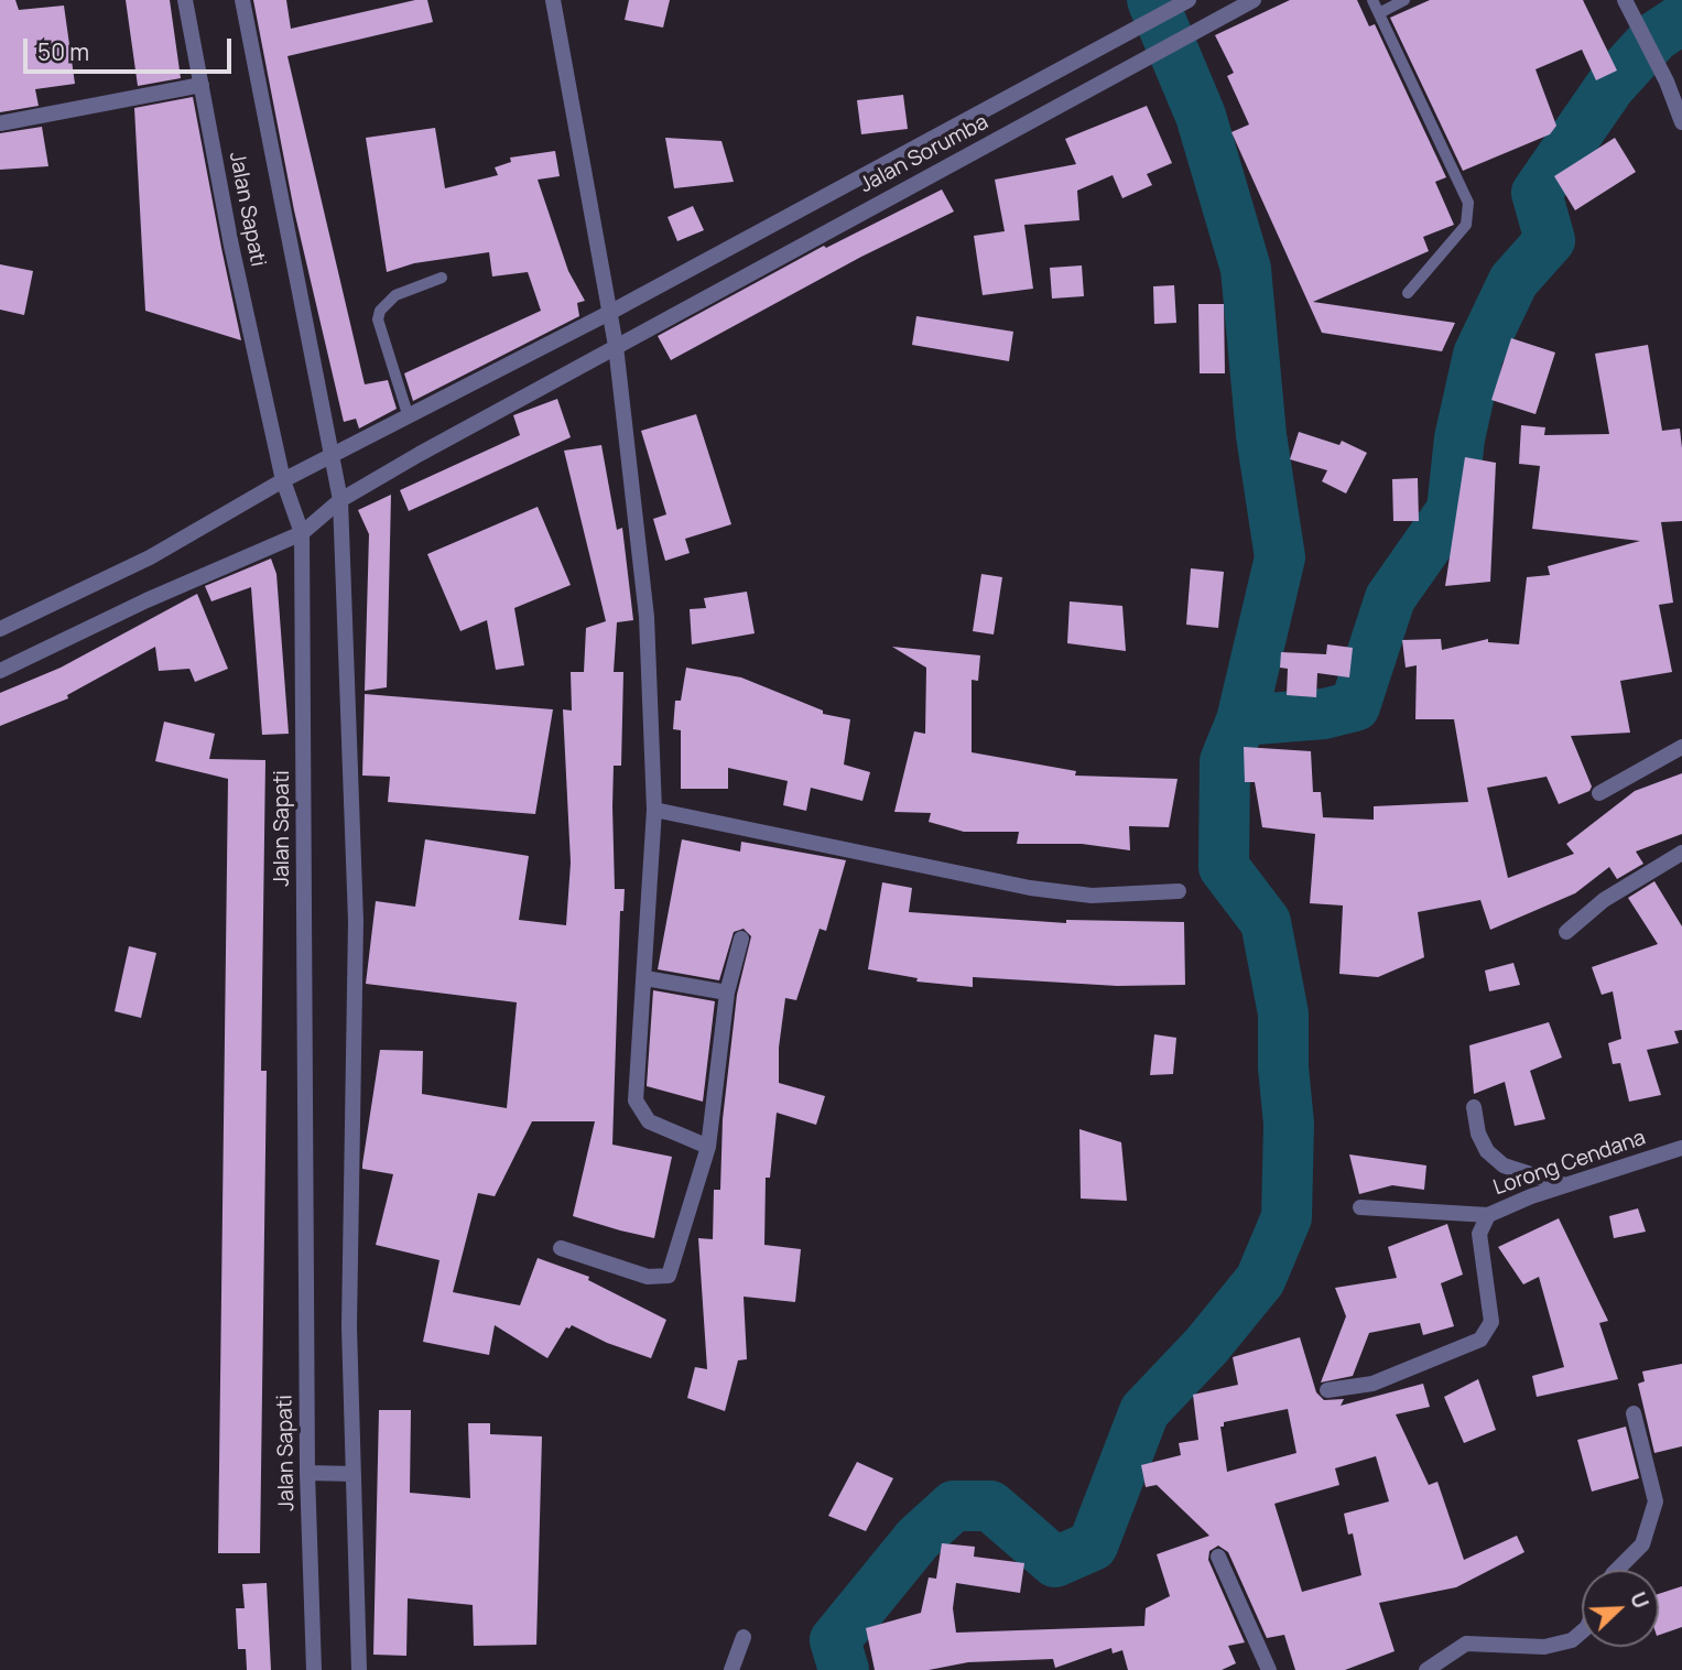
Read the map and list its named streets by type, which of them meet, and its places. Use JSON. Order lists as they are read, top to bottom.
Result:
{
  "streets": {
    "street": ["Jalan Sorumba", "Jalan Sapati", "Lorong Cendana"]
  },
  "crossings": [
    ["Jalan Sorumba", "Jalan Sapati"]
  ],
  "scale_bar": "50 m",
  "north": "top right"
}
